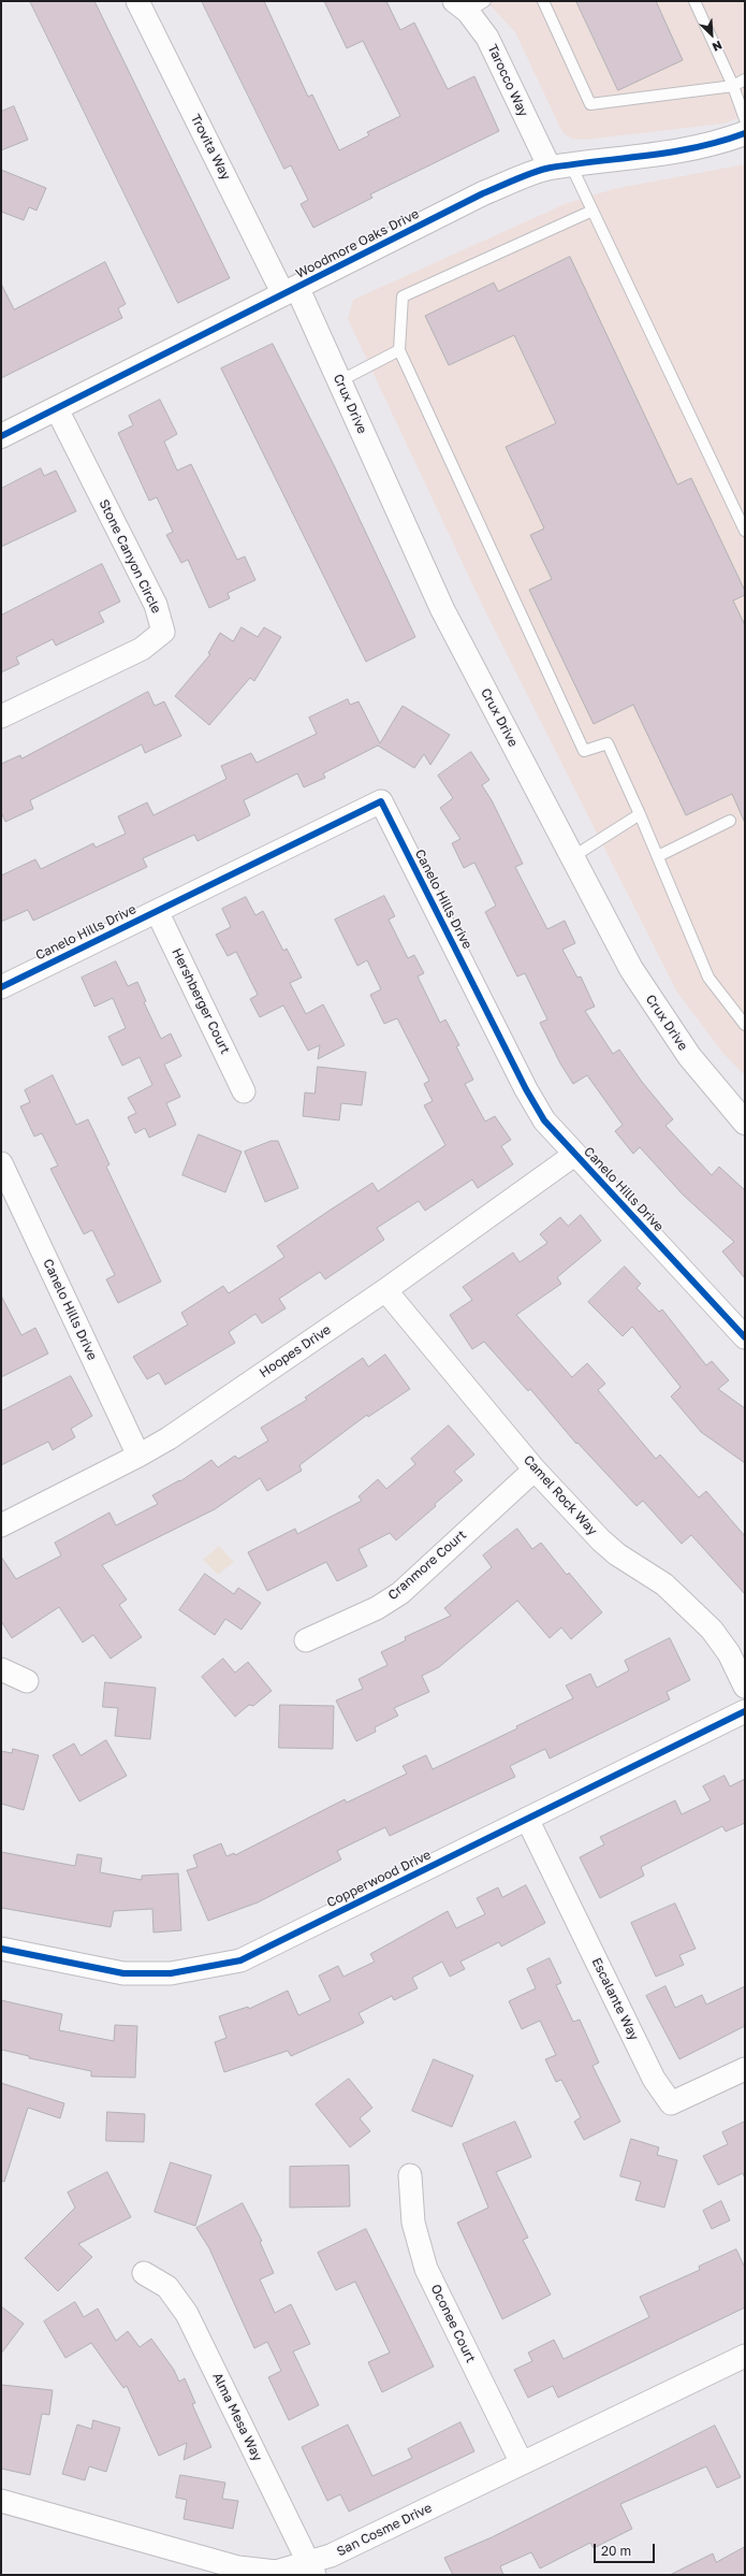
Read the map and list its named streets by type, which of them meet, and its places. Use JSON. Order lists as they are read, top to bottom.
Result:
{
  "streets": {
    "street": [
      "Tarocco Way",
      "Trovita Way",
      "Woodmore Oaks Drive",
      "Crux Drive",
      "Stone Canyon Circle",
      "Canelo Hills Drive",
      "Hershberger Court",
      "Hoopes Drive",
      "Camel Rock Way",
      "Cranmore Court",
      "Copperwood Drive",
      "Escalante Way",
      "Oconee Court",
      "Alma Mesa Way",
      "San Cosme Drive"
    ]
  },
  "crossings": [
    ["Tarocco Way", "Woodmore Oaks Drive"],
    ["Trovita Way", "Woodmore Oaks Drive"],
    ["Trovita Way", "Crux Drive"],
    ["Woodmore Oaks Drive", "Crux Drive"],
    ["Woodmore Oaks Drive", "Stone Canyon Circle"],
    ["Canelo Hills Drive", "Hershberger Court"],
    ["Canelo Hills Drive", "Hoopes Drive"],
    ["Hoopes Drive", "Camel Rock Way"],
    ["Camel Rock Way", "Cranmore Court"],
    ["Copperwood Drive", "Escalante Way"],
    ["Oconee Court", "San Cosme Drive"],
    ["Alma Mesa Way", "San Cosme Drive"]
  ],
  "scale_bar": "20 m",
  "north": "bottom right"
}
